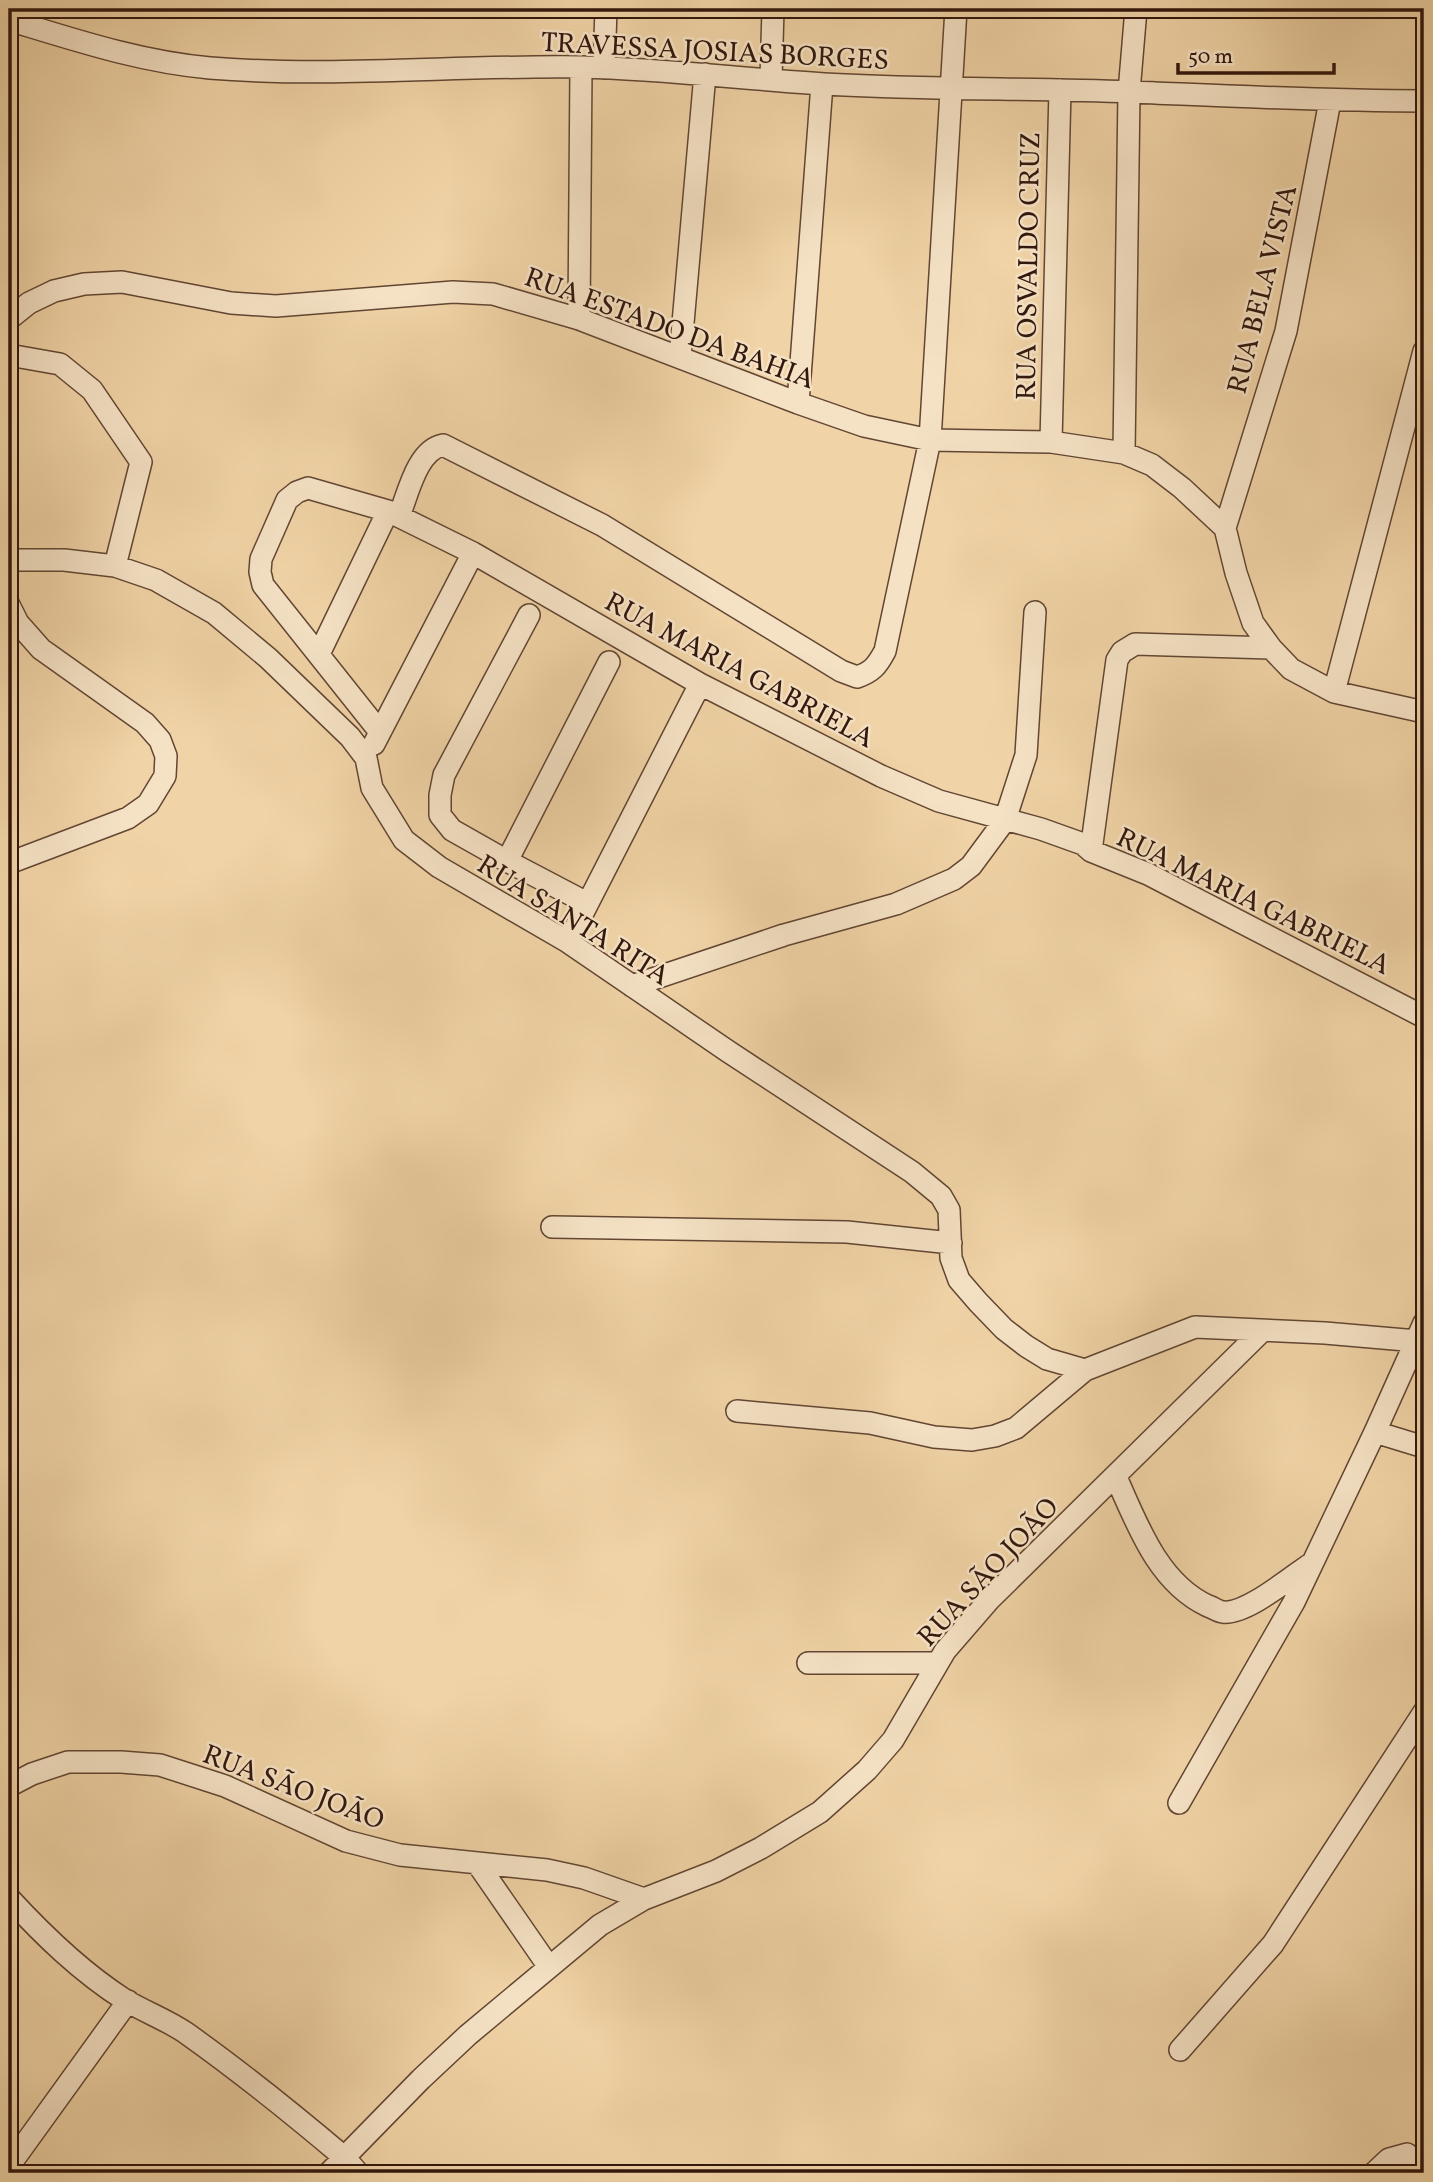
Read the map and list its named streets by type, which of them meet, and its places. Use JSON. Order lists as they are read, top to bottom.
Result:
{
  "streets": {
    "street": [
      "TRAVESSA JOSIAS BORGES",
      "RUA OSVALDO CRUZ",
      "RUA BELA VISTA",
      "RUA ESTADO DA BAHIA",
      "RUA MARIA GABRIELA",
      "RUA SANTA RITA",
      "RUA SÃO JOÃO"
    ]
  },
  "crossings": [
    ["TRAVESSA JOSIAS BORGES", "RUA OSVALDO CRUZ"],
    ["TRAVESSA JOSIAS BORGES", "RUA BELA VISTA"],
    ["RUA OSVALDO CRUZ", "RUA ESTADO DA BAHIA"],
    ["RUA BELA VISTA", "RUA ESTADO DA BAHIA"]
  ],
  "scale_bar": "50 m"
}
